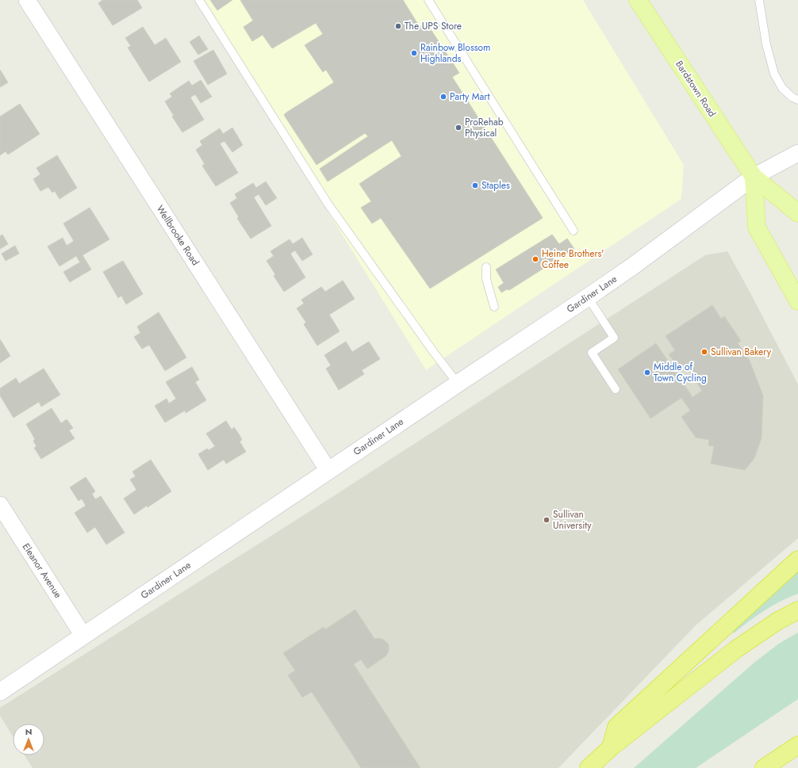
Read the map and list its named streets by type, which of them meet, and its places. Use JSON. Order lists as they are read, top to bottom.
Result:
{
  "streets": {
    "main road": ["Bardstown Road", "Gardiner Lane"],
    "street": ["Wellbrooke Road", "Eleanor Avenue"]
  },
  "crossings": [
    ["Bardstown Road", "Gardiner Lane"],
    ["Wellbrooke Road", "Gardiner Lane"],
    ["Gardiner Lane", "Eleanor Avenue"]
  ],
  "places": [
    "The UPS Store",
    "Rainbow Blossom Highlands",
    "Party Mart",
    "ProRehab Physical",
    "Staples",
    "Heine Brothers' Coffee",
    "Sullivan Bakery",
    "Middle of Town Cycling",
    "Sullivan University"
  ],
  "north": "top"
}
